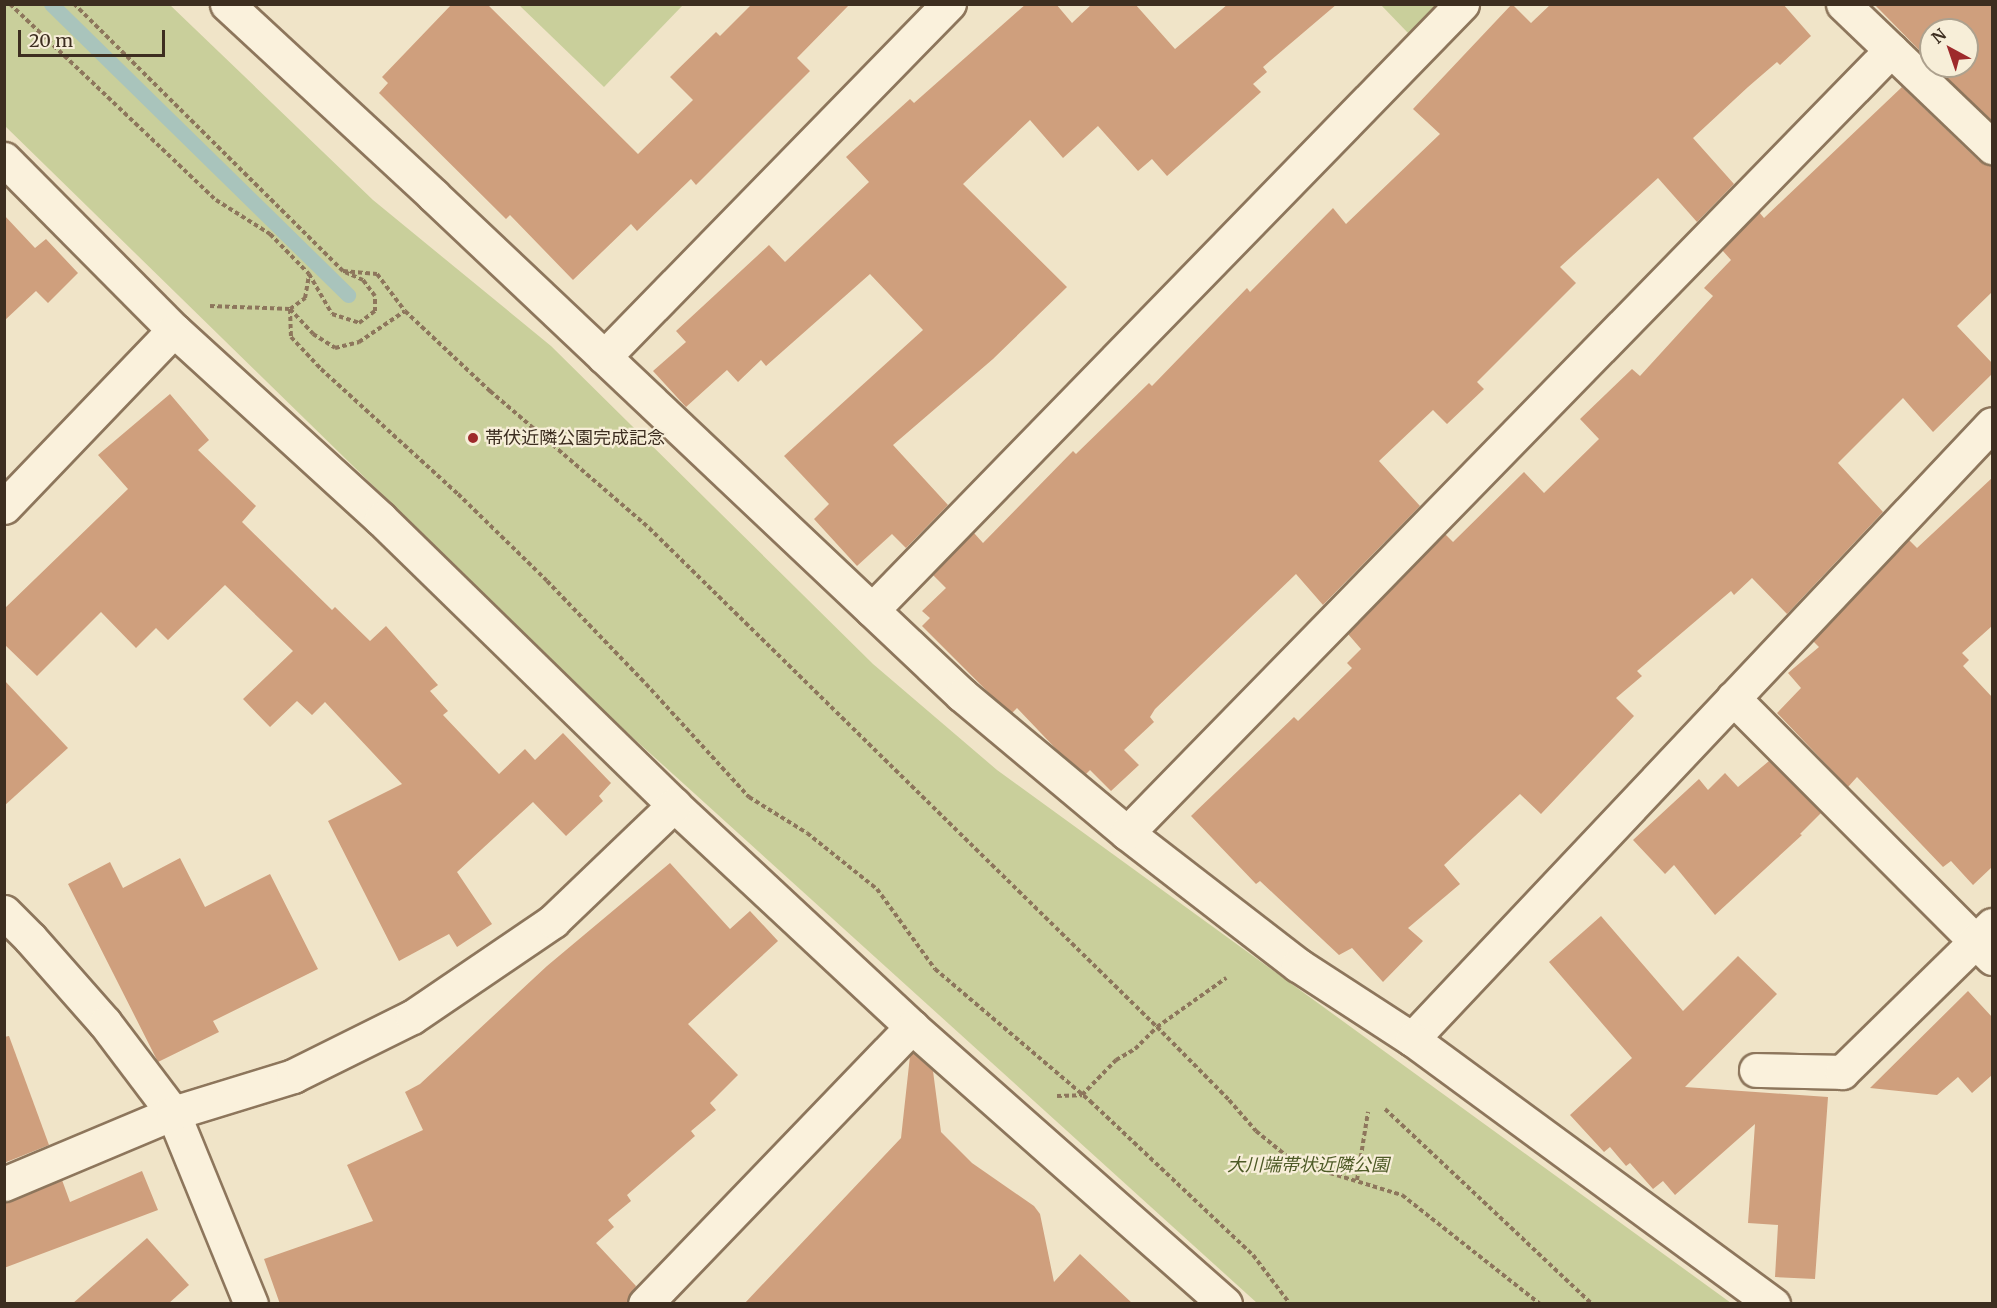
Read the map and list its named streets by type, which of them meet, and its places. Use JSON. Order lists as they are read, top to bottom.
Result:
{
  "parks": ["大川端帯状近隣公園"],
  "places": ["帯伏近隣公園完成記念"],
  "scale_bar": "20 m",
  "north": "top left"
}
